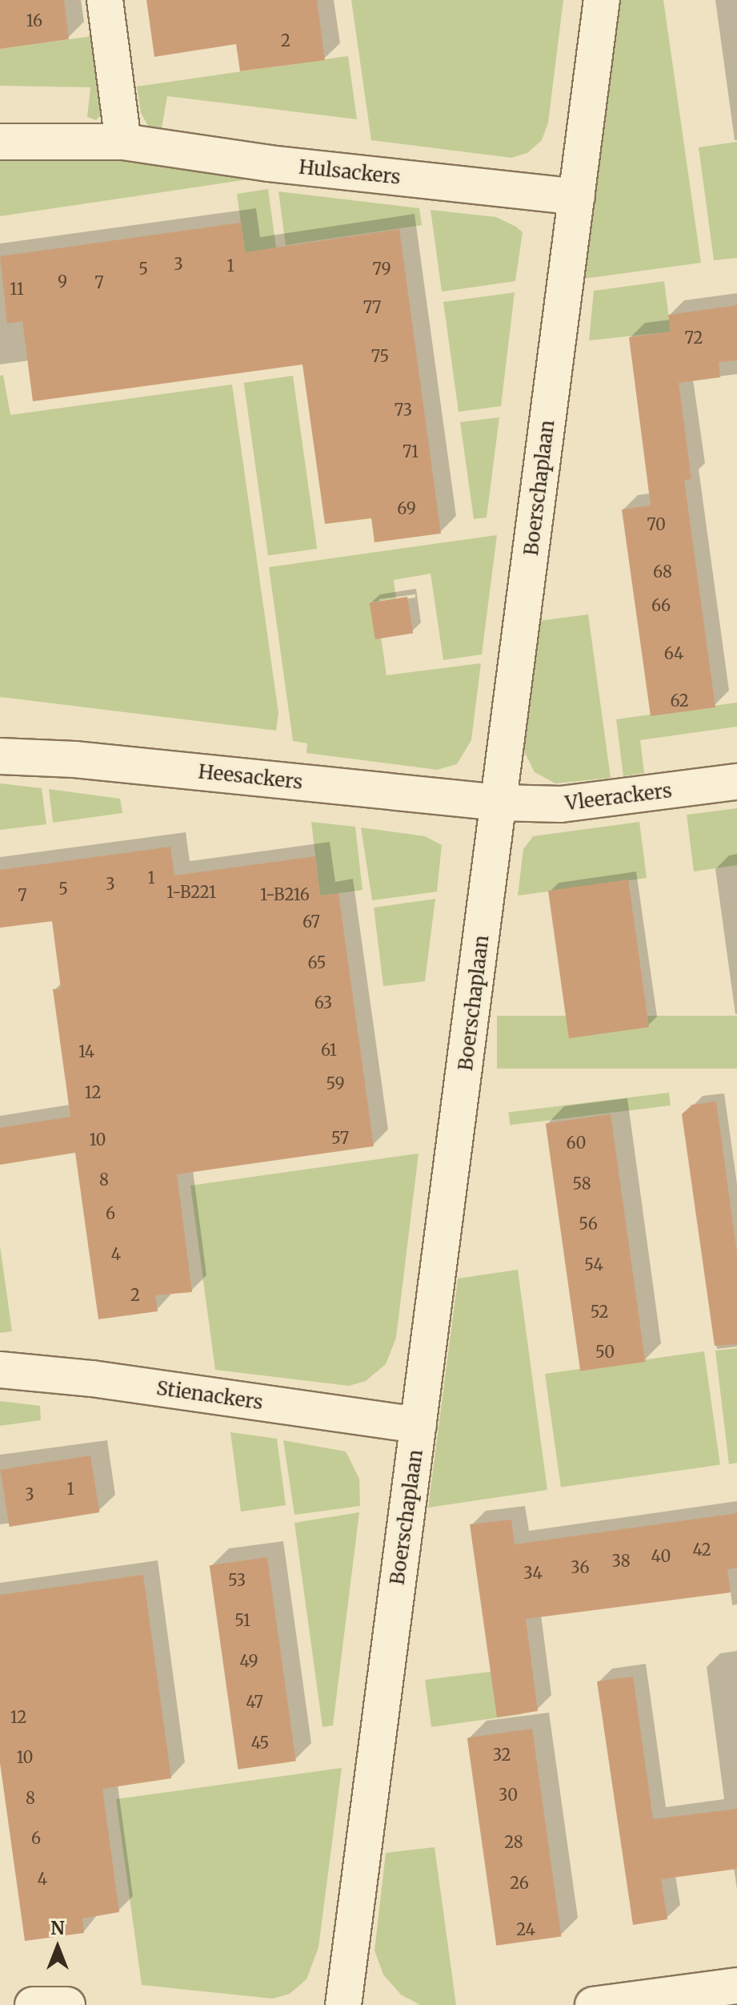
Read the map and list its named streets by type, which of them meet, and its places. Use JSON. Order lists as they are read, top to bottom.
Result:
{
  "streets": {
    "street": [
      "Hulsackers",
      "Boerschaplaan",
      "Heesackers",
      "Vleerackers",
      "Stienackers"
    ]
  },
  "crossings": [
    ["Hulsackers", "Boerschaplaan"],
    ["Boerschaplaan", "Heesackers"],
    ["Boerschaplaan", "Vleerackers"],
    ["Boerschaplaan", "Stienackers"],
    ["Heesackers", "Vleerackers"]
  ],
  "house_numbers": [
    "16",
    "2",
    "3",
    "1",
    "5",
    "79",
    "9",
    "7",
    "11",
    "77",
    "72",
    "75",
    "73",
    "71",
    "69",
    "70",
    "68",
    "66",
    "64",
    "62",
    "1",
    "3",
    "5",
    "1-B221",
    "1-B216",
    "7",
    "67",
    "65",
    "63",
    "61",
    "14",
    "59",
    "12",
    "57",
    "10",
    "60",
    "8",
    "58",
    "6",
    "56",
    "4",
    "54",
    "2",
    "52",
    "50",
    "1",
    "3",
    "42",
    "40",
    "38",
    "36",
    "34",
    "53",
    "51",
    "49",
    "47",
    "12",
    "45",
    "32",
    "10",
    "30",
    "8",
    "6",
    "28",
    "4",
    "26",
    "24"
  ],
  "north": "top"
}
